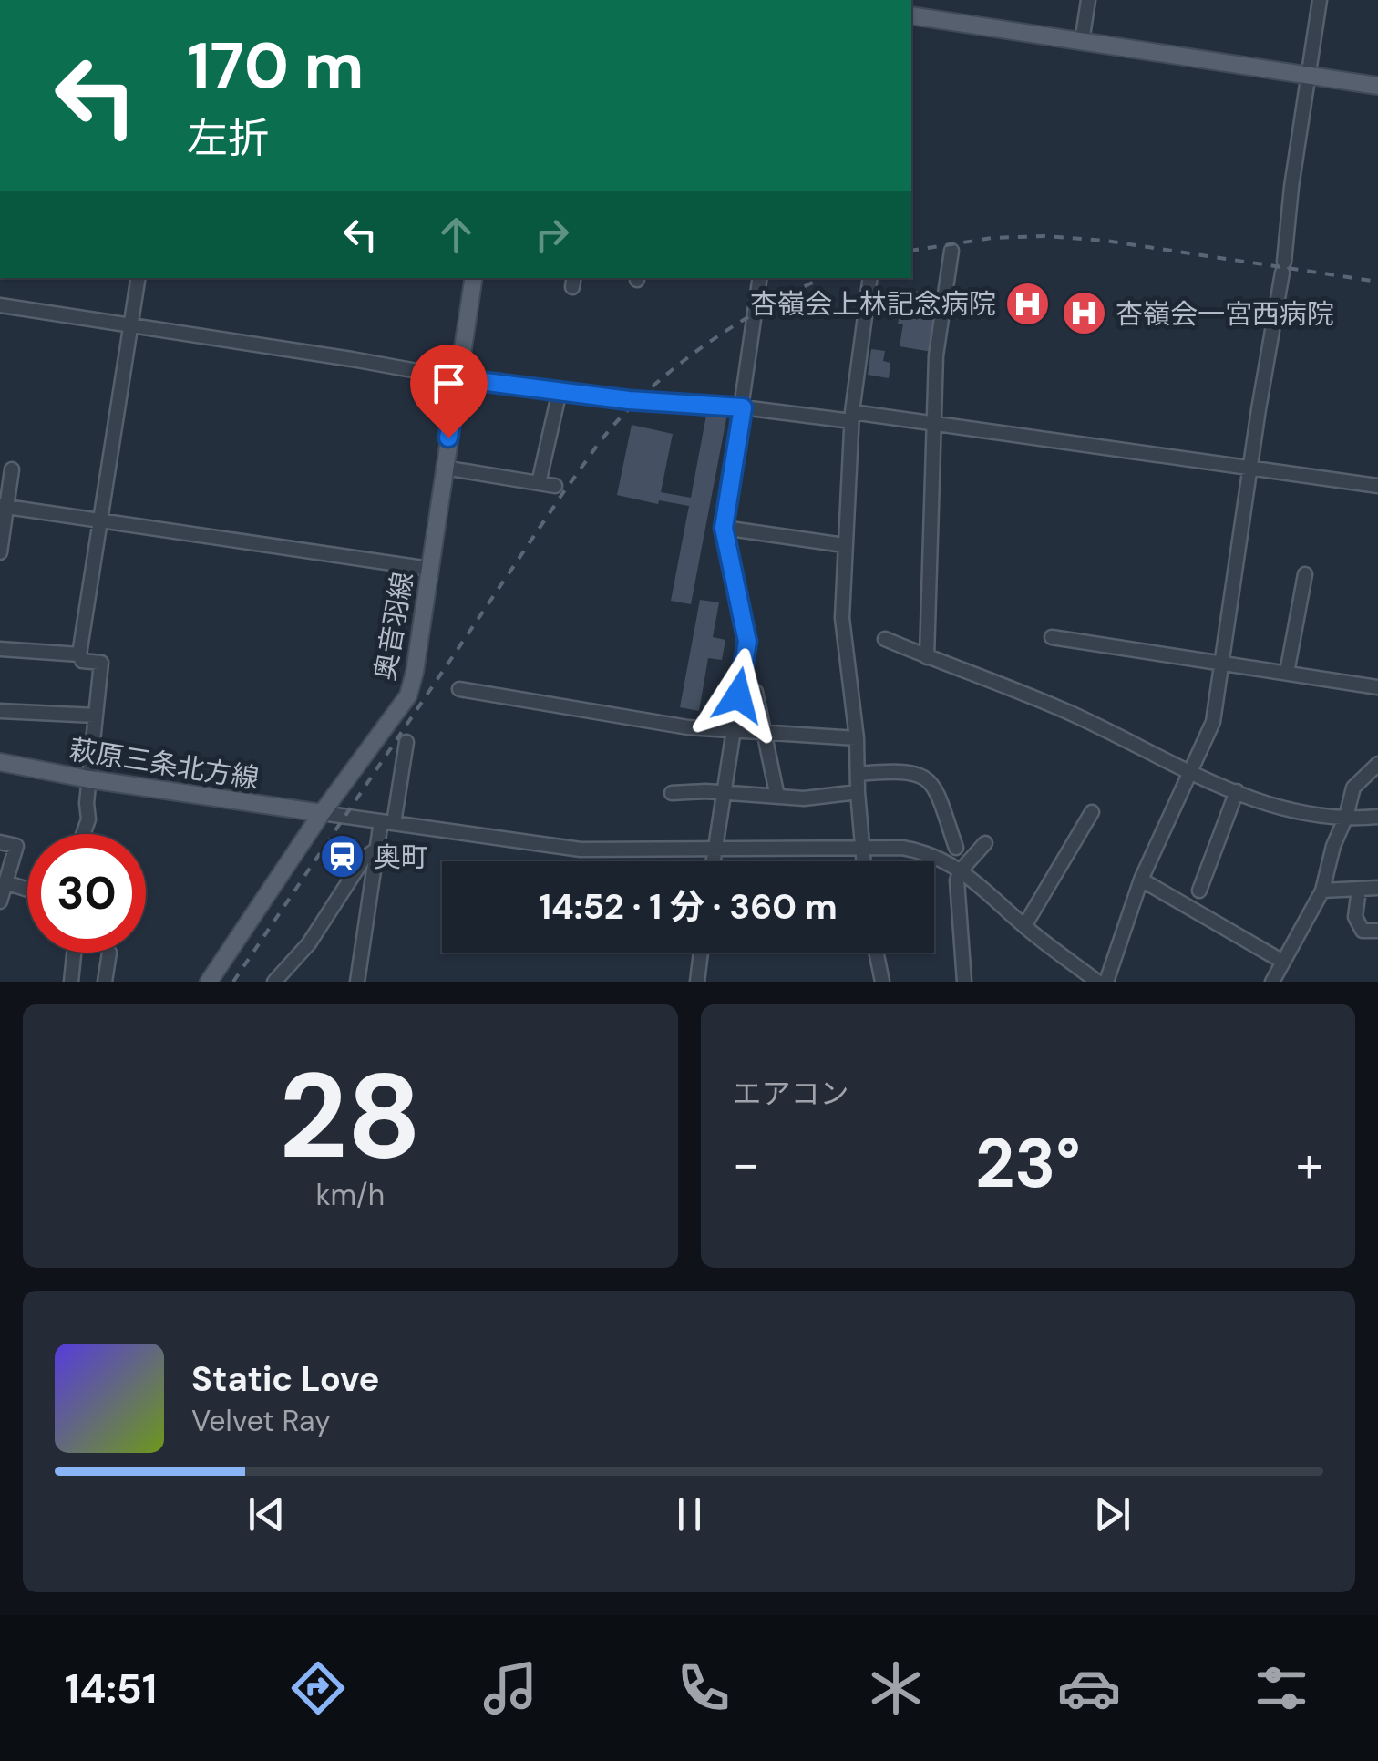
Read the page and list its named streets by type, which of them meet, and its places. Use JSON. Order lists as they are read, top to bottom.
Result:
{
  "streets": {
    "main road": ["奥音羽線", "萩原三条北方線"]
  },
  "crossings": [
    ["奥音羽線", "萩原三条北方線"]
  ],
  "places": {
    "hospital": ["杏嶺会上林記念病院", "杏嶺会一宮西病院"],
    "station": ["奥町"]
  },
  "page": {
    "turn": ["170 m", "左折"],
    "limit": "30",
    "trip": "14:52 · 1 分 · 360 m",
    "tile": [
      ["28", "km/h"],
      "エアコン"
    ],
    "heat": ["−", "23°", "+"],
    "song": ["Static Love", "Velvet Ray"],
    "tabs": "14:51"
  }
}
